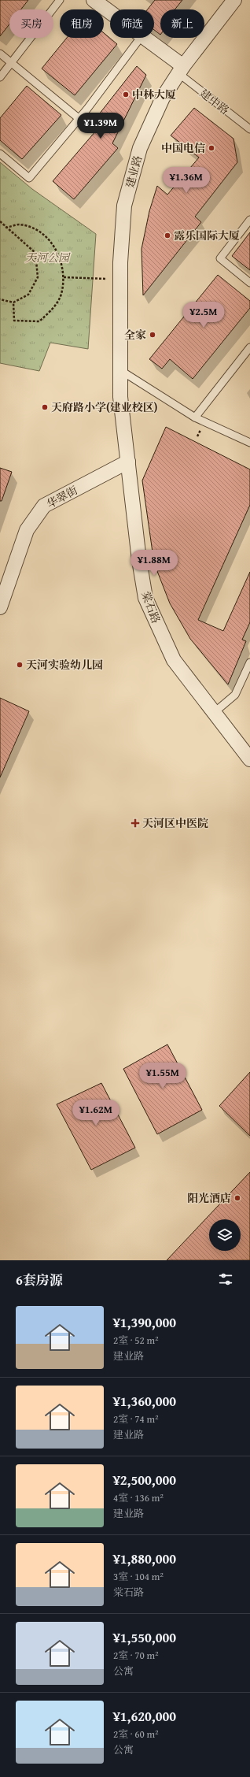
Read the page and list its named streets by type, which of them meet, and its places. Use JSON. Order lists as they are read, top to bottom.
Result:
{
  "streets": {
    "street": [
      "建中路",
      "建业路",
      "华翠街",
      "棠石路"
    ]
  },
  "crossings": [
    ["建中路", "建业路"],
    ["建业路", "棠石路"],
    ["华翠街", "棠石路"]
  ],
  "parks": ["天河公园"],
  "places": {
    "other": [
      "中林大厦",
      "中国电信",
      "露乐国际大厦",
      "全家",
      "天府路小学(建业校区)",
      "天河实验幼儿园",
      "阳光酒店"
    ],
    "health": ["天河区中医院"]
  },
  "page": {
    "chip": [
      "买房",
      "租房",
      "筛选",
      "新上"
    ],
    "price": [
      "¥1.39M",
      "¥1.36M",
      "¥2.5M",
      "¥1.88M",
      "¥1.55M",
      "¥1.62M"
    ],
    "heading": "6套房源",
    "list": [
      {
        "name": "¥1,390,000",
        "note": "2室 · 52 m² · 建业路"
      },
      {
        "name": "¥1,360,000",
        "note": "2室 · 74 m² · 建业路"
      },
      {
        "name": "¥2,500,000",
        "note": "4室 · 136 m² · 建业路"
      },
      {
        "name": "¥1,880,000",
        "note": "3室 · 104 m² · 棠石路"
      },
      {
        "name": "¥1,550,000",
        "note": "2室 · 70 m² · 公寓"
      },
      {
        "name": "¥1,620,000",
        "note": "2室 · 60 m² · 公寓"
      }
    ]
  }
}
